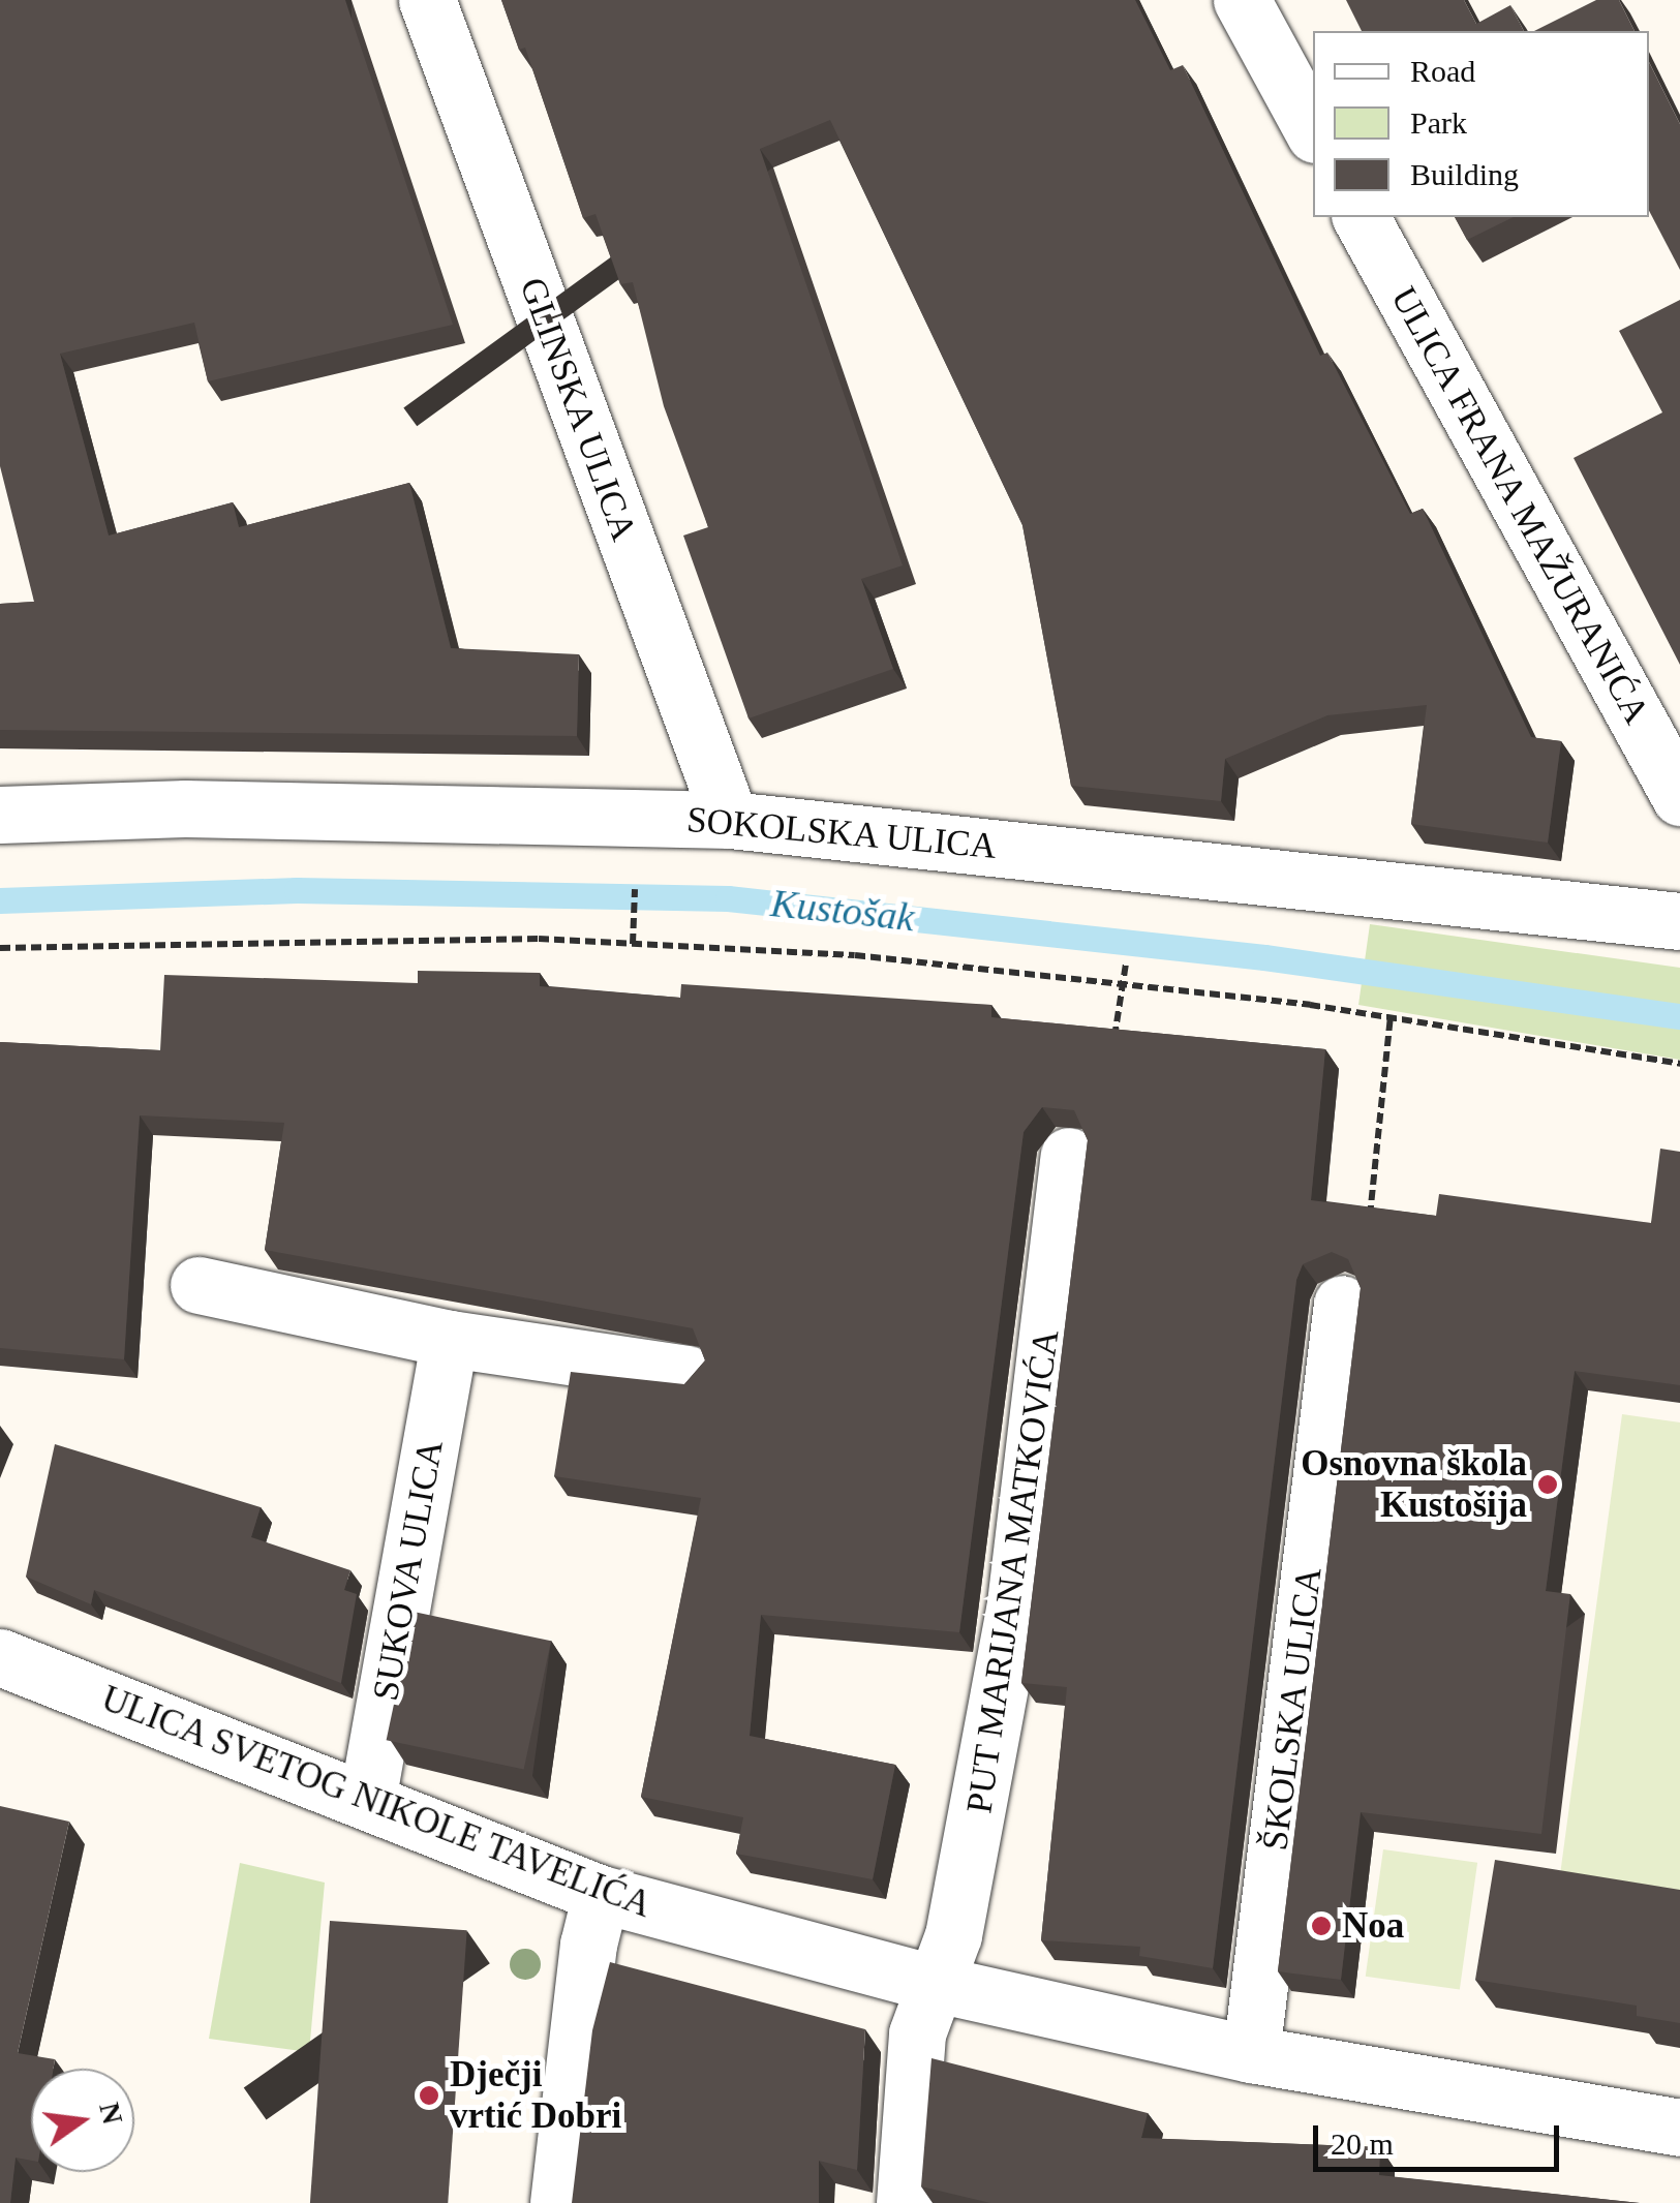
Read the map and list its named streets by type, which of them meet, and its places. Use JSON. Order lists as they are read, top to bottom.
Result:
{
  "streets": {
    "street": [
      "GLINSKA ULICA",
      "ULICA FRANA MAŽURANIĆA",
      "SOKOLSKA ULICA",
      "SUKOVA ULICA",
      "PUT MARIJANA MATKOVIĆA",
      "ŠKOLSKA ULICA",
      "ULICA SVETOG NIKOLE TAVELIĆA"
    ]
  },
  "crossings": [
    ["GLINSKA ULICA", "SOKOLSKA ULICA"],
    ["SUKOVA ULICA", "ULICA SVETOG NIKOLE TAVELIĆA"],
    ["PUT MARIJANA MATKOVIĆA", "ULICA SVETOG NIKOLE TAVELIĆA"],
    ["ŠKOLSKA ULICA", "ULICA SVETOG NIKOLE TAVELIĆA"]
  ],
  "water": ["Kustošak"],
  "places": ["Osnovna škola Kustošija", "Noa", "Dječji vrtić Dobri"],
  "legend": ["Road", "Park", "Building"],
  "scale_bar": "20 m",
  "north": "right"
}
